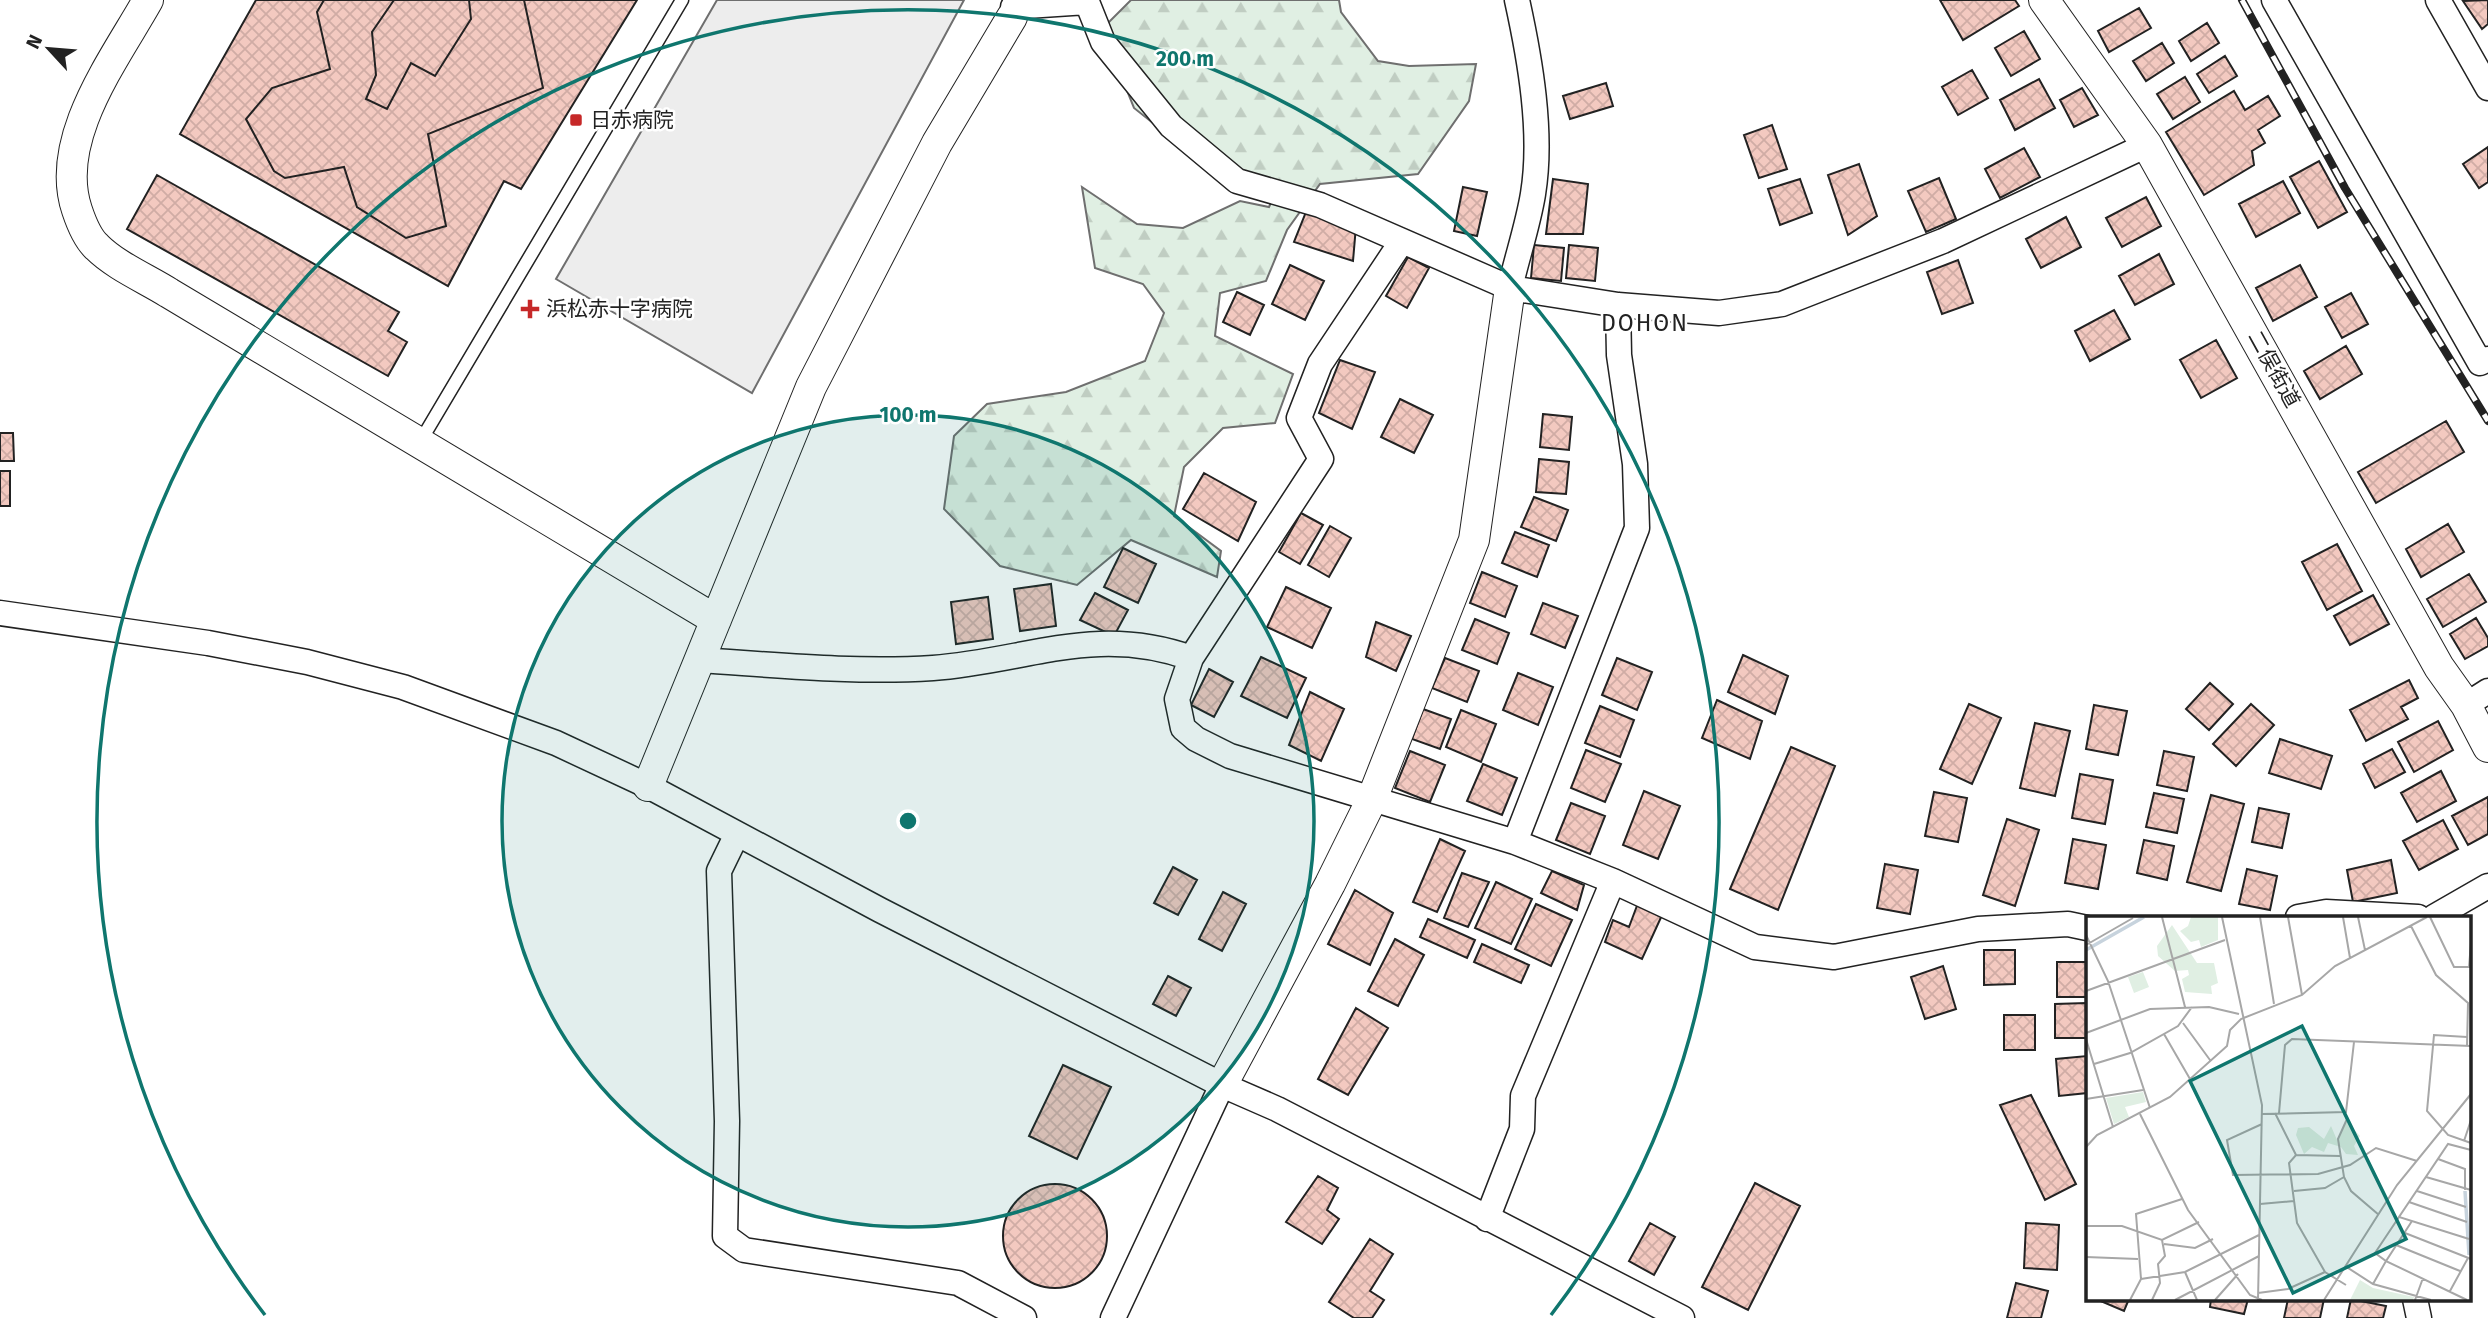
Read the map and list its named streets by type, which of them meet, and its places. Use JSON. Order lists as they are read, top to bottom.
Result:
{
  "streets": {
    "street": ["二俣街道"]
  },
  "districts": ["DOHON"],
  "places": {
    "transit": ["日赤病院"],
    "health": ["浜松赤十字病院"]
  },
  "north": "top left",
  "rings": ["200 m", "100 m"]
}
